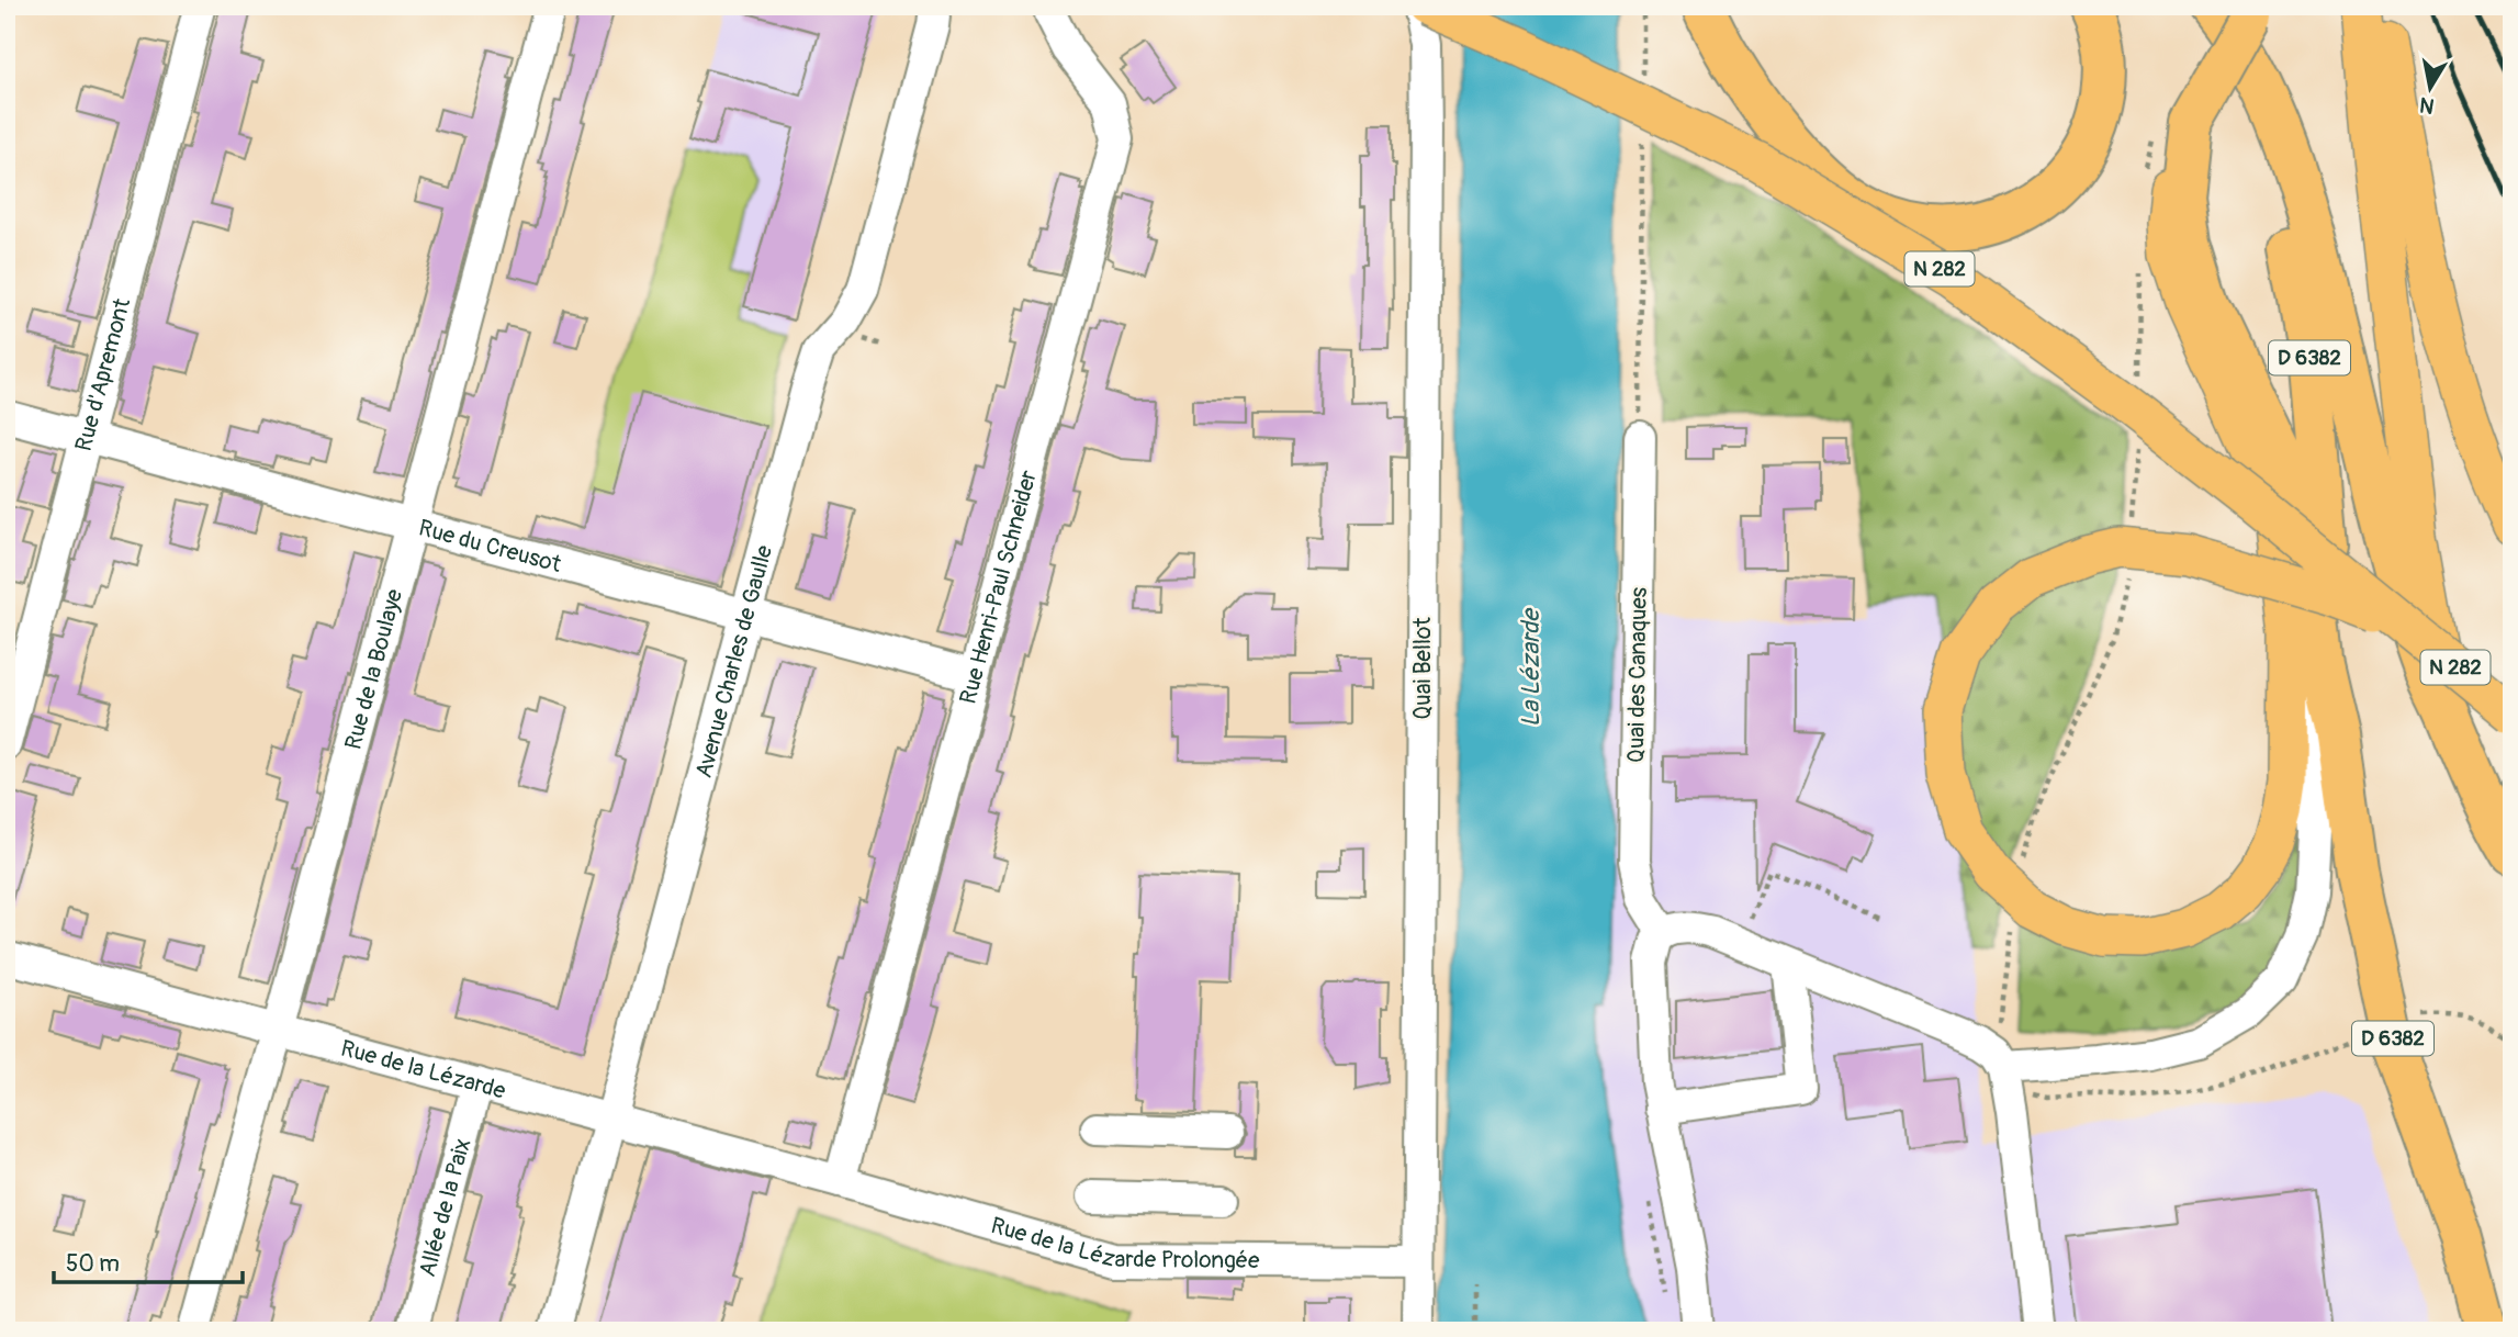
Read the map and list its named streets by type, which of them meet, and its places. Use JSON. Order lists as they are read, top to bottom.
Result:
{
  "streets": {
    "highway": ["D 6382"],
    "main road": ["N 282"],
    "street": [
      "Rue d'Apremont",
      "Rue du Creusot",
      "Rue Henri-Paul Schneider",
      "Avenue Charles de Gaulle",
      "Rue de la Boulaye",
      "Quai Bellot",
      "Quai des Canaques",
      "Rue de la Lézarde",
      "Allée de la Paix",
      "Rue de la Lézarde Prolongée"
    ]
  },
  "crossings": [
    ["Rue d'Apremont", "Rue du Creusot"],
    ["Rue du Creusot", "Rue Henri-Paul Schneider"],
    ["Rue du Creusot", "Avenue Charles de Gaulle"],
    ["Rue du Creusot", "Rue de la Boulaye"],
    ["Rue Henri-Paul Schneider", "Rue de la Lézarde"],
    ["Rue Henri-Paul Schneider", "Rue de la Lézarde Prolongée"],
    ["Avenue Charles de Gaulle", "Rue de la Lézarde"],
    ["Rue de la Boulaye", "Rue de la Lézarde"],
    ["Quai Bellot", "Rue de la Lézarde Prolongée"],
    ["Rue de la Lézarde", "Allée de la Paix"],
    ["Rue de la Lézarde", "Rue de la Lézarde Prolongée"]
  ],
  "water": ["La Lézarde"],
  "scale_bar": "50 m",
  "north": "bottom"
}
